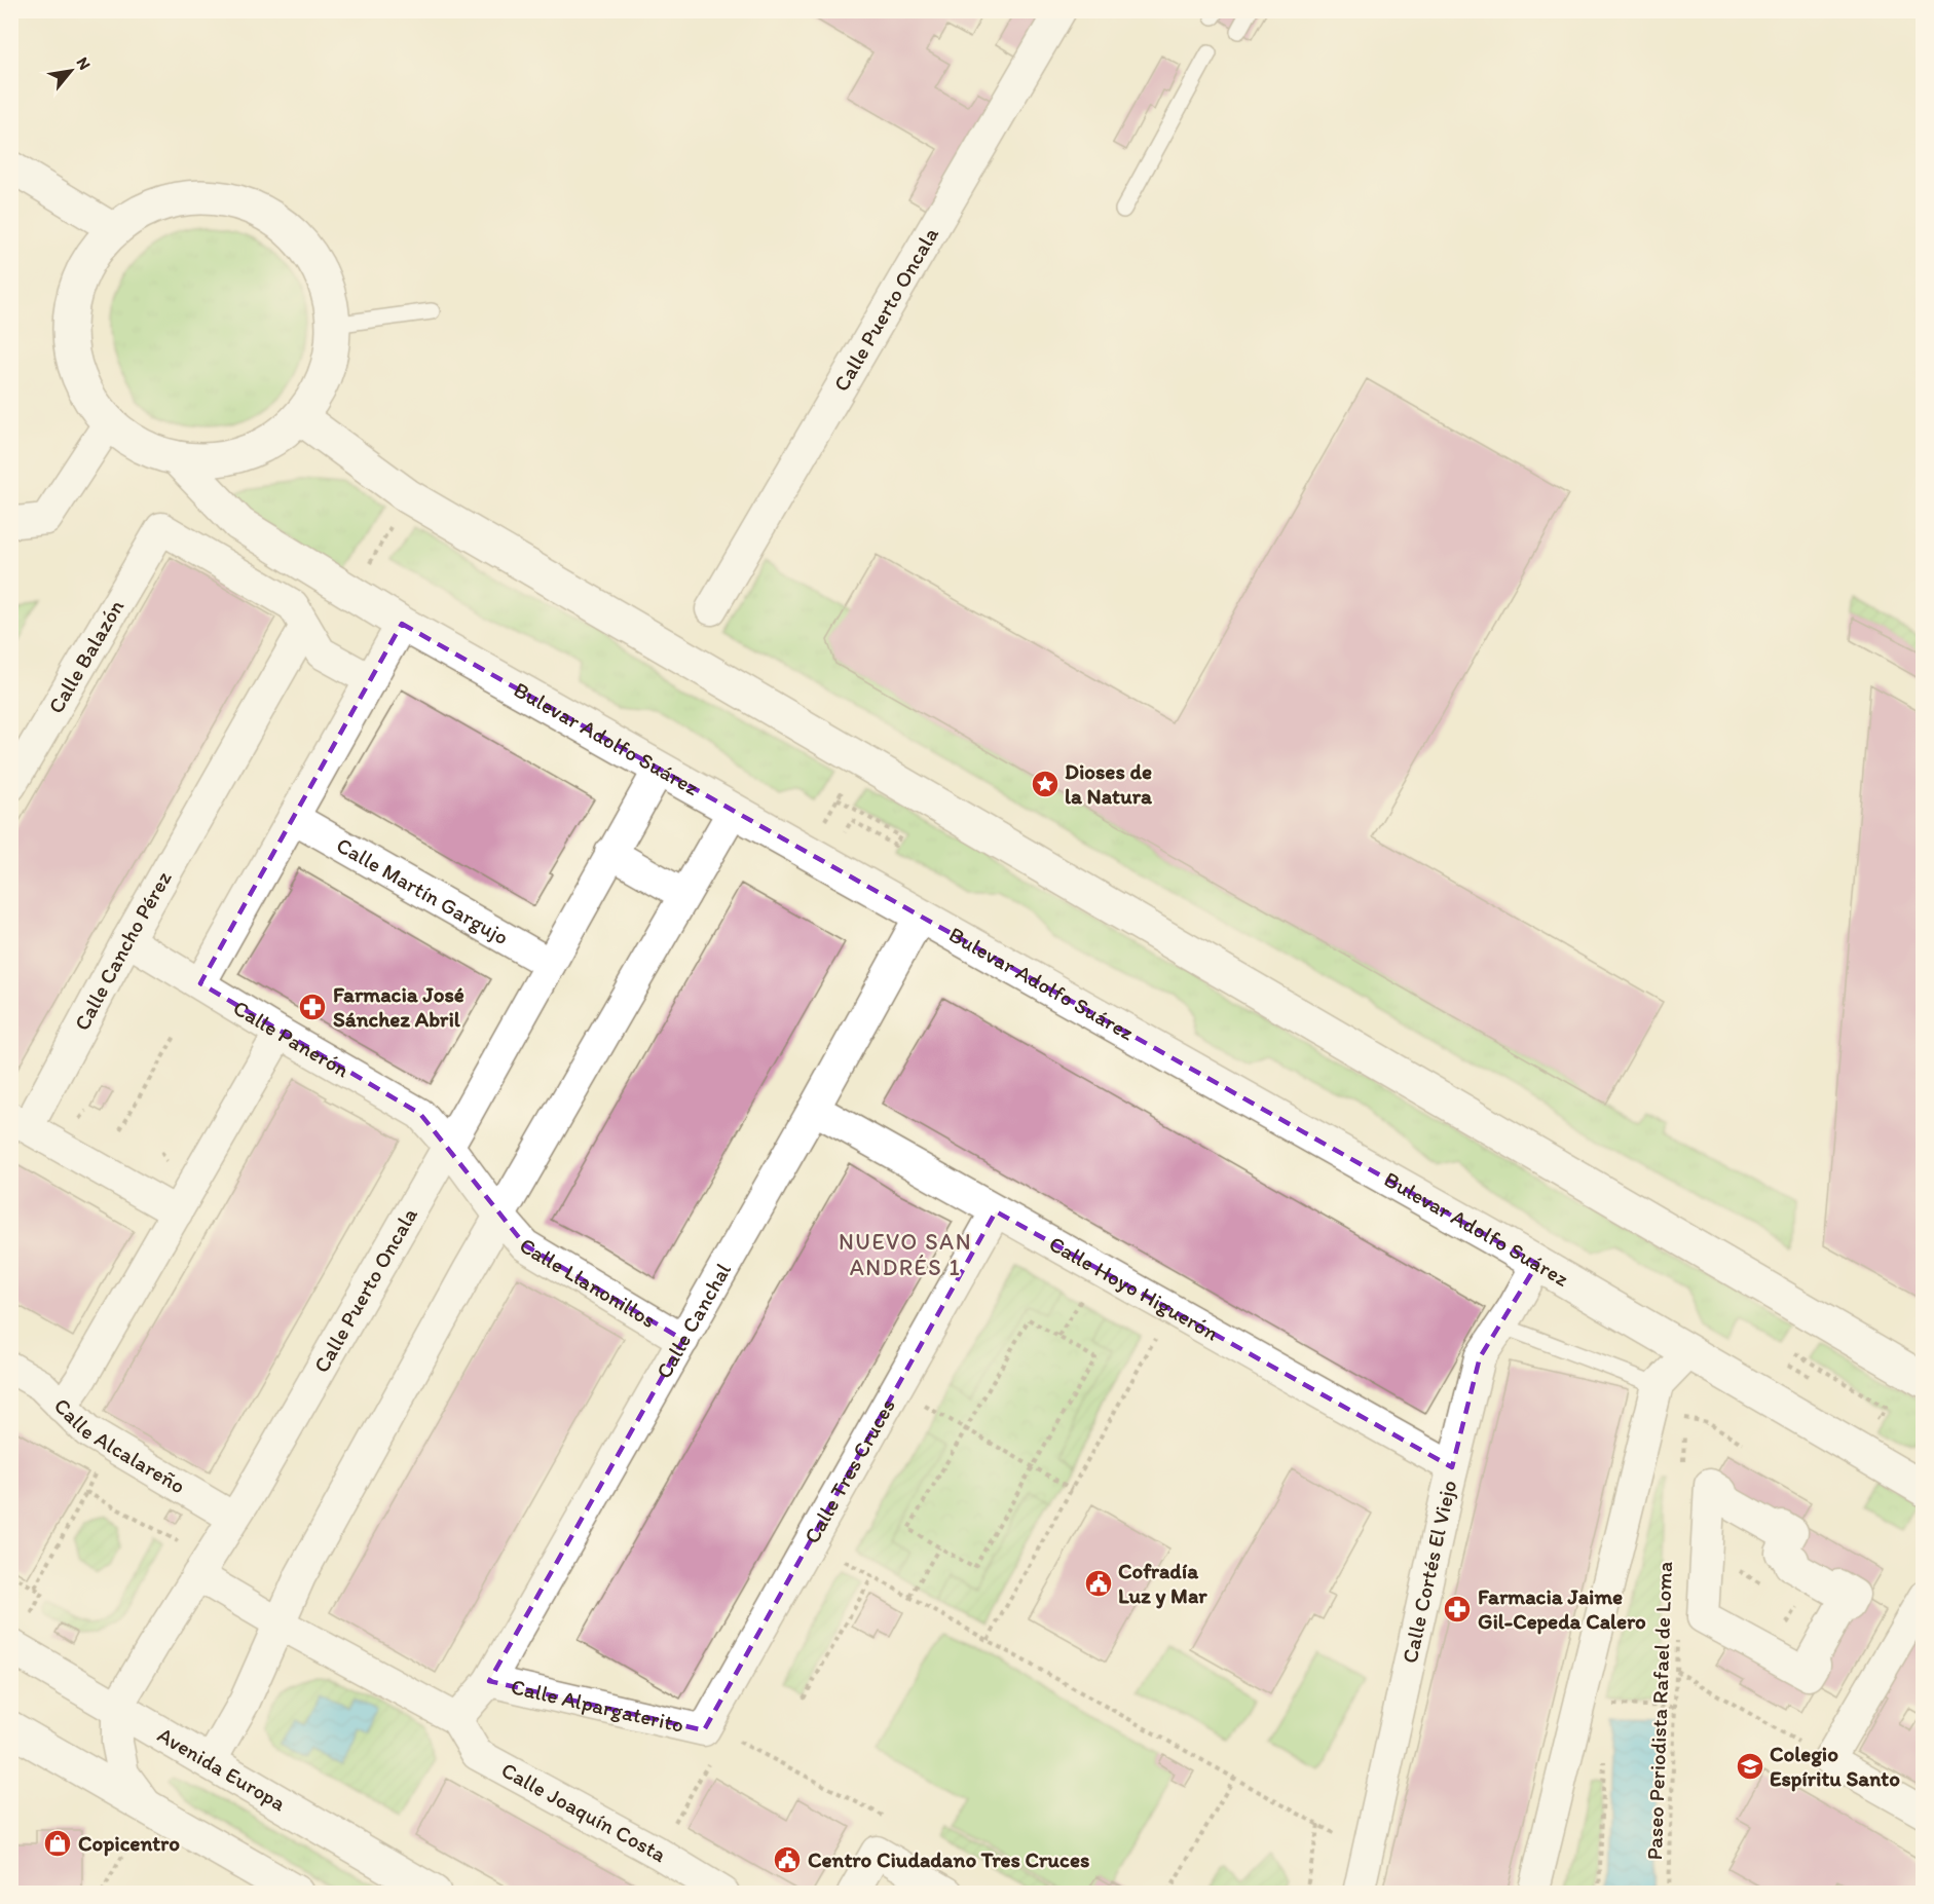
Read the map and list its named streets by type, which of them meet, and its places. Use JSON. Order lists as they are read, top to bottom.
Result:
{
  "streets": {
    "street": [
      "Calle Puerto Oncala",
      "Calle Balazón",
      "Bulevar Adolfo Suárez",
      "Calle Martín Gargujo",
      "Calle Cancho Pérez",
      "Calle Panerón",
      "Calle Llanonillos",
      "Calle Hoyo Higuerón",
      "Calle Canchal",
      "Calle Alcalareño",
      "Calle Tres Cruces",
      "Calle Cortés El Viejo",
      "Calle Alpargaterito",
      "Avenida Europa",
      "Calle Joaquín Costa"
    ],
    "path": ["Paseo Periodista Rafael de Loma"]
  },
  "crossings": [
    ["Calle Puerto Oncala", "Bulevar Adolfo Suárez"],
    ["Calle Puerto Oncala", "Calle Martín Gargujo"],
    ["Calle Puerto Oncala", "Calle Panerón"],
    ["Calle Puerto Oncala", "Calle Alcalareño"],
    ["Calle Puerto Oncala", "Avenida Europa"],
    ["Calle Balazón", "Calle Cancho Pérez"],
    ["Bulevar Adolfo Suárez", "Calle Canchal"],
    ["Bulevar Adolfo Suárez", "Calle Cortés El Viejo"],
    ["Calle Cancho Pérez", "Calle Panerón"],
    ["Calle Panerón", "Calle Llanonillos"],
    ["Calle Llanonillos", "Calle Canchal"],
    ["Calle Hoyo Higuerón", "Calle Canchal"],
    ["Calle Hoyo Higuerón", "Calle Tres Cruces"],
    ["Calle Hoyo Higuerón", "Calle Cortés El Viejo"],
    ["Calle Canchal", "Calle Alpargaterito"],
    ["Calle Canchal", "Calle Joaquín Costa"],
    ["Calle Tres Cruces", "Calle Alpargaterito"]
  ],
  "districts": ["NUEVO SAN ANDRÉS 1"],
  "places": {
    "place": ["Dioses de la Natura"],
    "pharmacy": ["Farmacia José Sánchez Abril", "Farmacia Jaime Gil-Cepeda Calero"],
    "public building": ["Cofradía Luz y Mar", "Centro Ciudadano Tres Cruces"],
    "school or university": ["Colegio Espíritu Santo"],
    "shop": ["Copicentro"]
  },
  "north": "top right"
}
